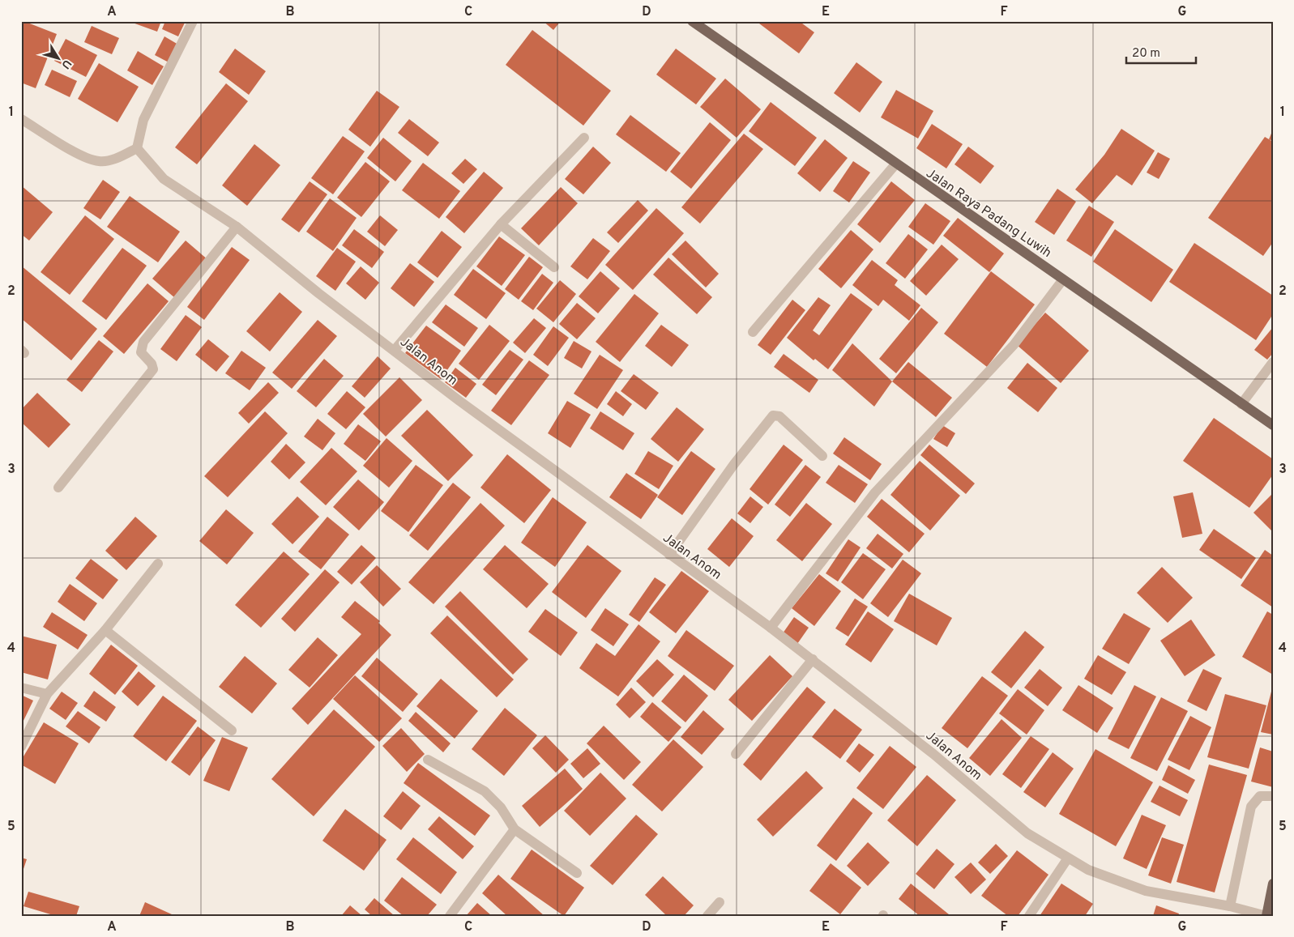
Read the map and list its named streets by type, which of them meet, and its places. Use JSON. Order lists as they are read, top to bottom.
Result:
{
  "streets": {
    "main road": ["Jalan Raya Padang Luwih"],
    "street": ["Jalan Anom"]
  },
  "scale_bar": "20 m",
  "north": "bottom right",
  "grid": {
    "columns": [
      "A",
      "B",
      "C",
      "D",
      "E",
      "F",
      "G"
    ],
    "rows": [
      "1",
      "2",
      "3",
      "4",
      "5"
    ]
  }
}
